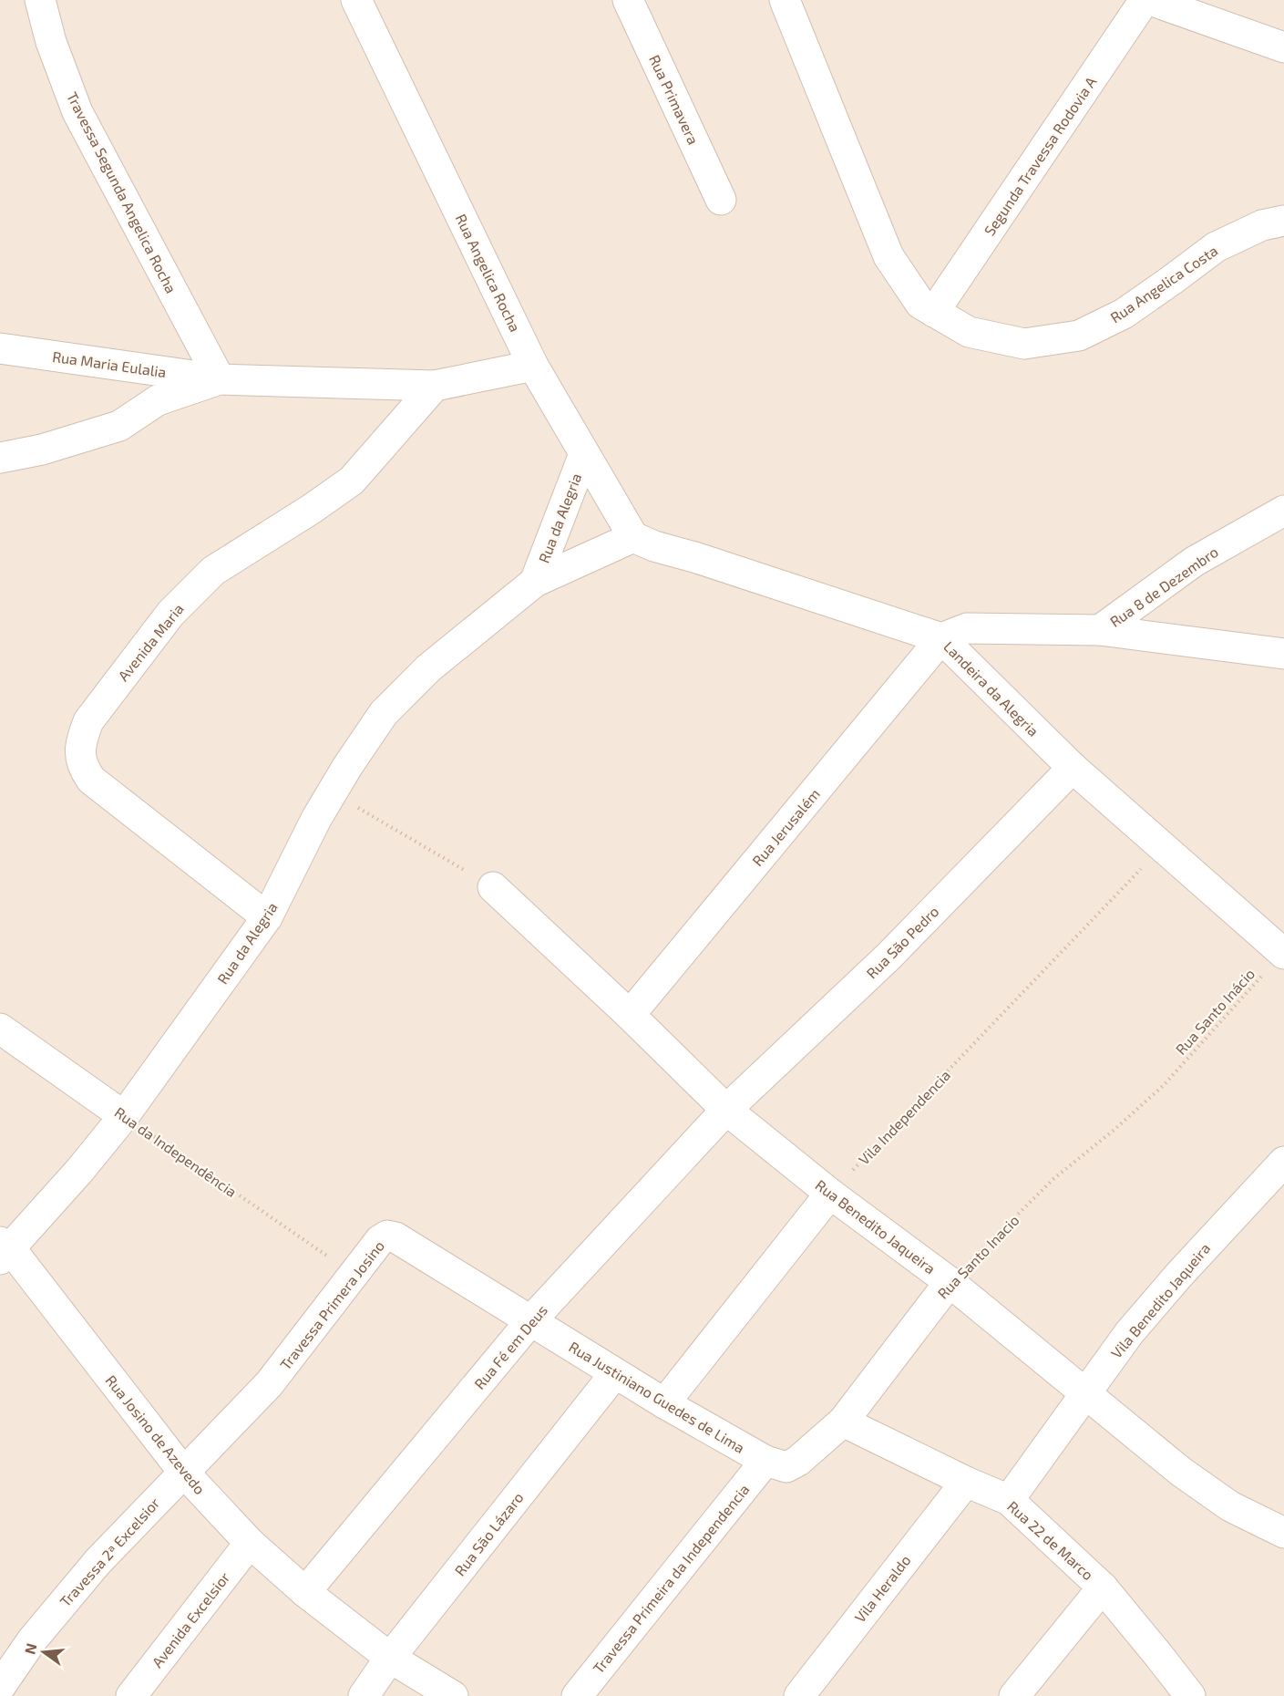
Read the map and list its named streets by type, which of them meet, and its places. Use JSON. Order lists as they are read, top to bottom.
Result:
{
  "streets": {
    "street": [
      "Rua Primavera",
      "Segunda Travessa Rodovia A",
      "Travessa Segunda Angelica Rocha",
      "Rua Angelica Rocha",
      "Rua Angelica Costa",
      "Rua Maria Eulalia",
      "Rua da Alegria",
      "Rua 8 de Dezembro",
      "Avenida Maria",
      "Landeira da Alegria",
      "Rua Jerusalém",
      "Rua São Pedro",
      "Rua da Independência",
      "Rua Benedito Jaqueira",
      "Rua Santo Inacio",
      "Vila Benedito Jaqueira",
      "Travessa Primera Josino",
      "Rua Fé em Deus",
      "Rua Justiniano Guedes de Lima",
      "Rua Josino de Azevedo",
      "Rua São Lázaro",
      "Rua 22 de Marco",
      "Travessa 2ª Excelsior",
      "Travessa Primeira da Independencia",
      "Vila Heraldo",
      "Avenida Excelsior"
    ],
    "path": ["Rua Santo Inácio", "Vila Independencia"]
  },
  "crossings": [
    ["Segunda Travessa Rodovia A", "Rua Angelica Costa"],
    ["Travessa Segunda Angelica Rocha", "Rua Maria Eulalia"],
    ["Rua Angelica Rocha", "Rua da Alegria"],
    ["Rua Angelica Rocha", "Landeira da Alegria"],
    ["Rua da Alegria", "Avenida Maria"],
    ["Rua da Alegria", "Landeira da Alegria"],
    ["Rua da Alegria", "Rua da Independência"],
    ["Rua da Alegria", "Rua Josino de Azevedo"],
    ["Rua 8 de Dezembro", "Landeira da Alegria"],
    ["Rua 8 de Dezembro", "Rua Jerusalém"],
    ["Landeira da Alegria", "Rua Jerusalém"],
    ["Landeira da Alegria", "Rua São Pedro"],
    ["Landeira da Alegria", "Rua Santo Inácio"],
    ["Landeira da Alegria", "Vila Independencia"],
    ["Rua Jerusalém", "Rua Benedito Jaqueira"],
    ["Rua São Pedro", "Rua Benedito Jaqueira"],
    ["Rua São Pedro", "Rua Fé em Deus"],
    ["Rua Santo Inácio", "Rua Santo Inacio"],
    ["Vila Independencia", "Rua Benedito Jaqueira"],
    ["Rua da Independência", "Travessa Primera Josino"],
    ["Rua Benedito Jaqueira", "Rua Santo Inacio"],
    ["Rua Benedito Jaqueira", "Vila Benedito Jaqueira"],
    ["Rua Benedito Jaqueira", "Rua Fé em Deus"],
    ["Rua Santo Inacio", "Rua Justiniano Guedes de Lima"],
    ["Rua Santo Inacio", "Rua 22 de Marco"],
    ["Rua Santo Inacio", "Travessa Primeira da Independencia"],
    ["Vila Benedito Jaqueira", "Rua 22 de Marco"],
    ["Travessa Primera Josino", "Rua Fé em Deus"],
    ["Travessa Primera Josino", "Rua Justiniano Guedes de Lima"],
    ["Travessa Primera Josino", "Rua Josino de Azevedo"],
    ["Travessa Primera Josino", "Travessa 2ª Excelsior"],
    ["Rua Fé em Deus", "Rua Justiniano Guedes de Lima"],
    ["Rua Fé em Deus", "Rua Josino de Azevedo"],
    ["Rua Justiniano Guedes de Lima", "Rua São Lázaro"],
    ["Rua Justiniano Guedes de Lima", "Travessa Primeira da Independencia"],
    ["Rua Josino de Azevedo", "Rua São Lázaro"],
    ["Rua Josino de Azevedo", "Travessa 2ª Excelsior"],
    ["Rua Josino de Azevedo", "Avenida Excelsior"],
    ["Rua 22 de Marco", "Vila Heraldo"]
  ],
  "north": "left"
}
